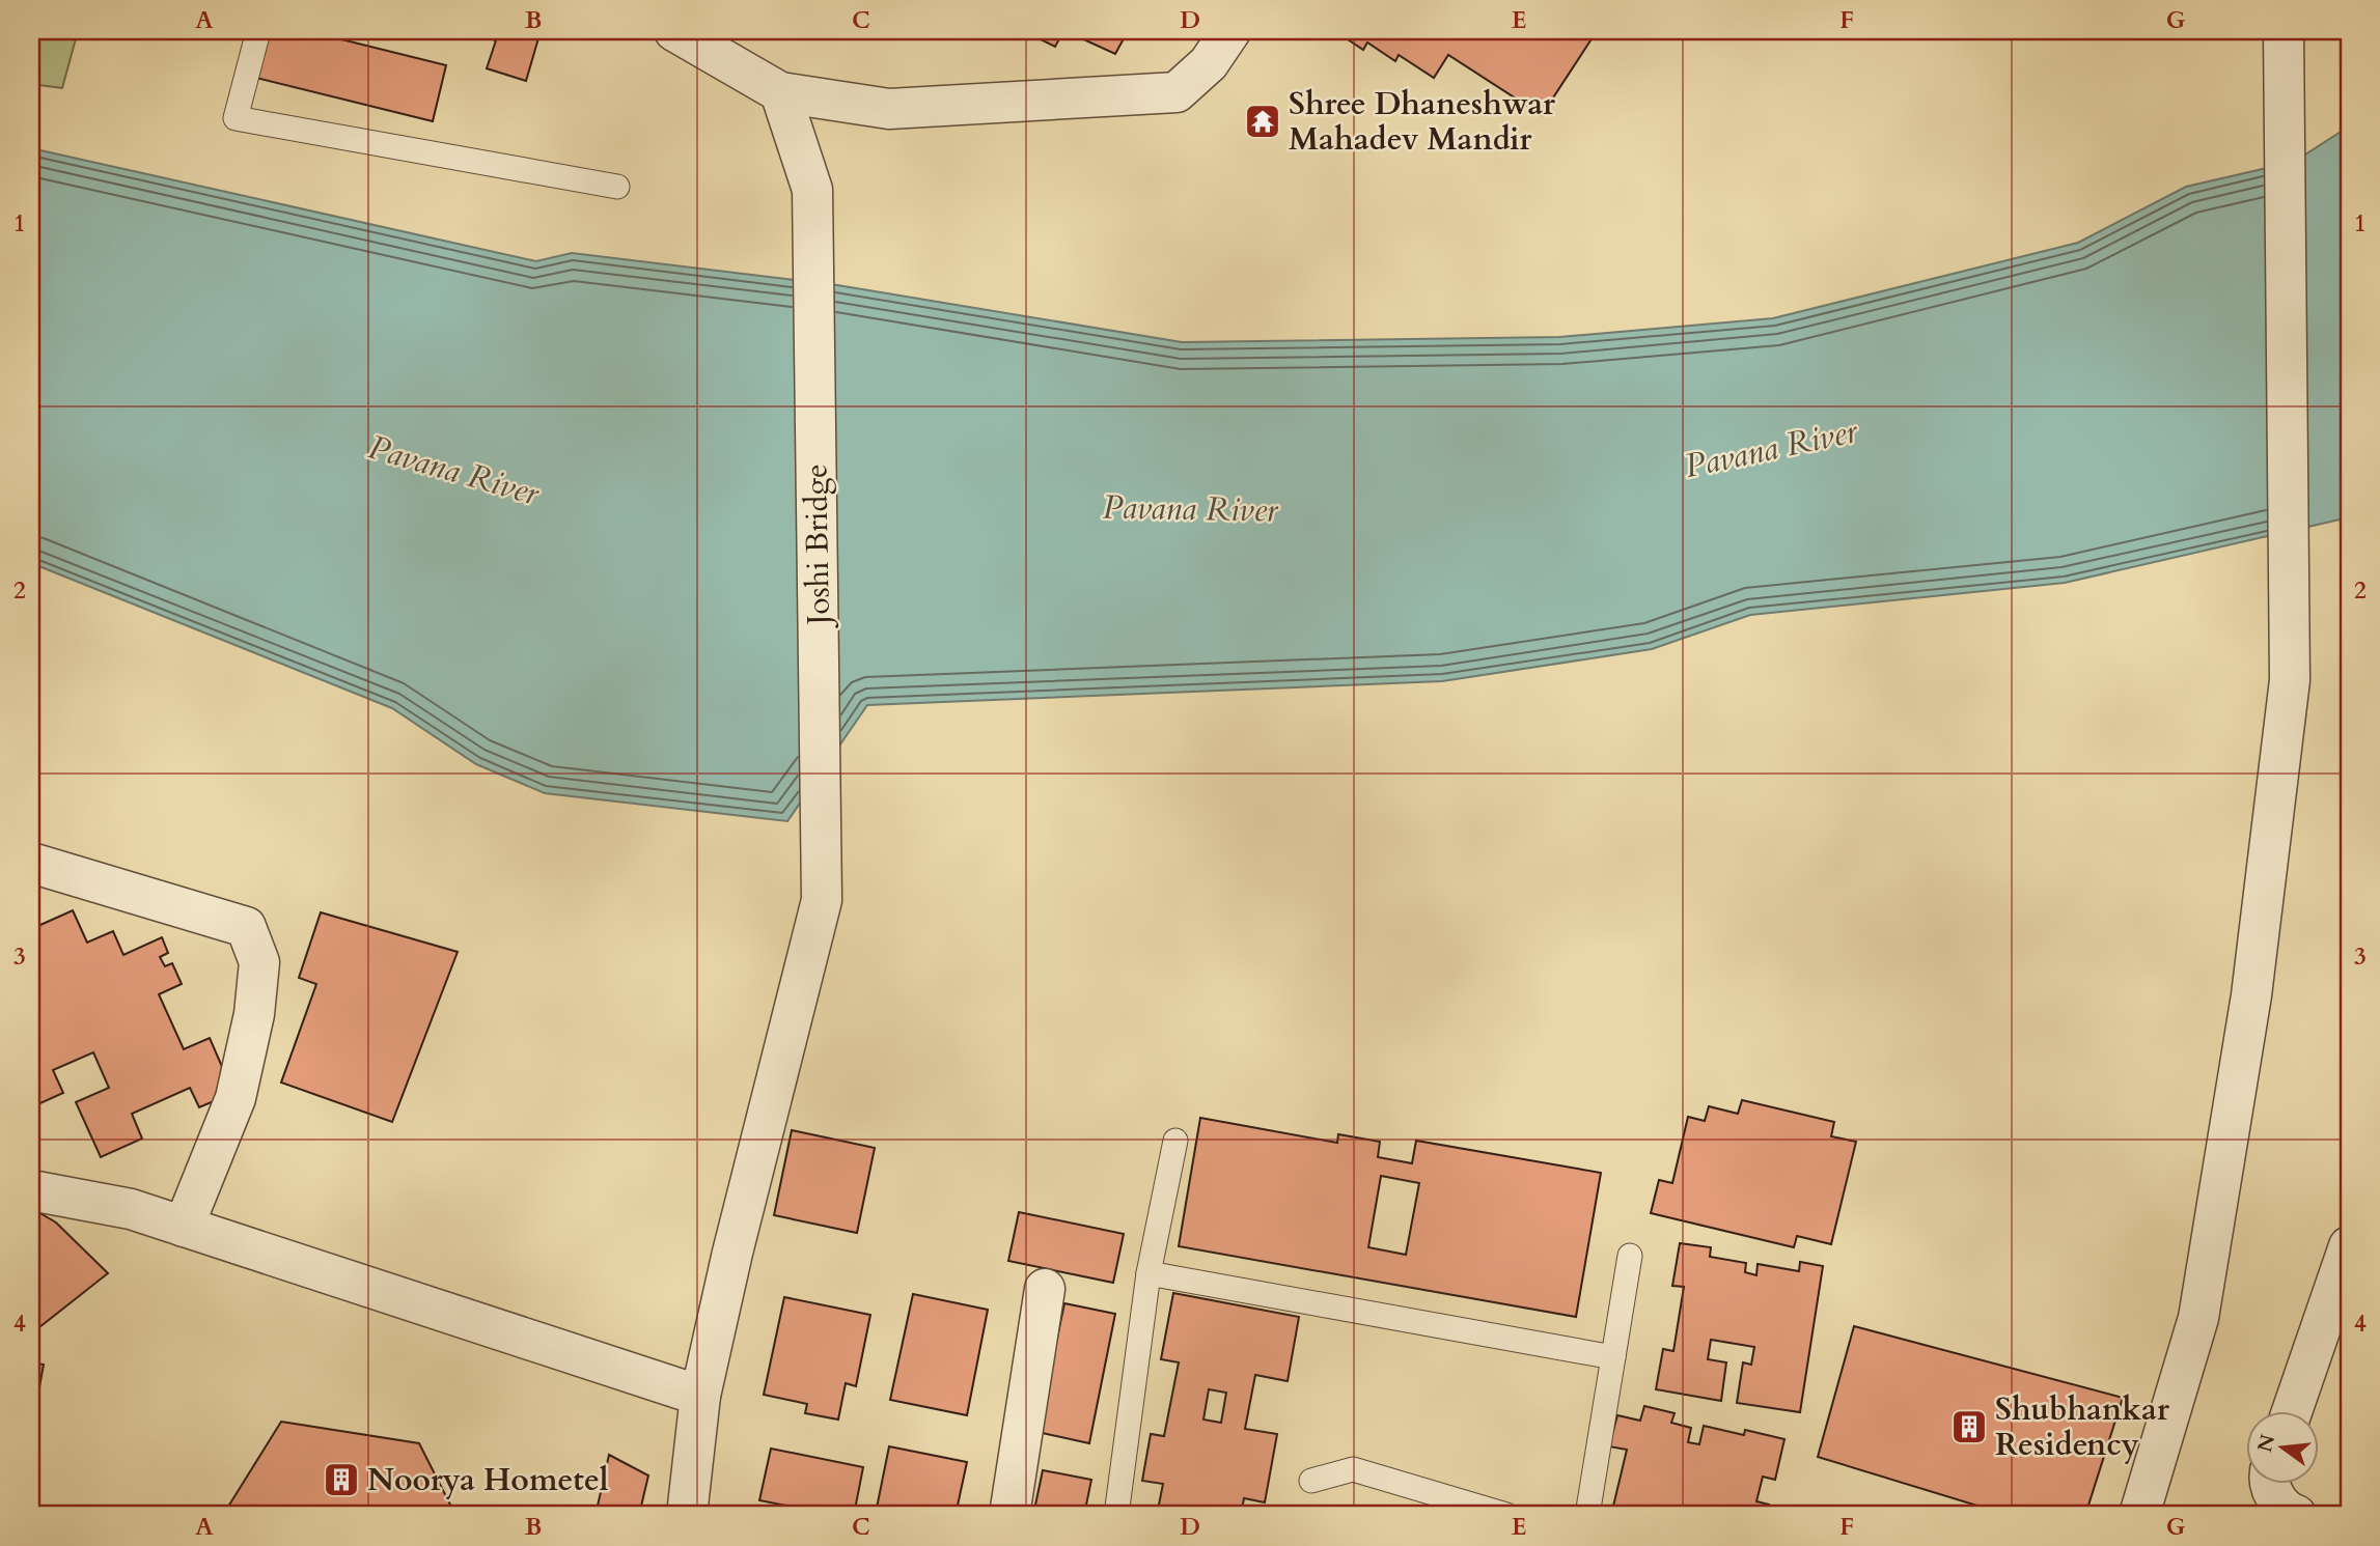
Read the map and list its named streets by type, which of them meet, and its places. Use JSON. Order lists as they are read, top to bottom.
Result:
{
  "streets": {
    "street": ["Joshi Bridge"]
  },
  "water": ["Pavana River"],
  "places": {
    "temple": ["Shree Dhaneshwar Mahadev Mandir"],
    "building": ["Shubhankar Residency", "Noorya Hometel"]
  },
  "north": "left",
  "grid": {
    "columns": [
      "A",
      "B",
      "C",
      "D",
      "E",
      "F",
      "G"
    ],
    "rows": [
      "1",
      "2",
      "3",
      "4"
    ]
  }
}
